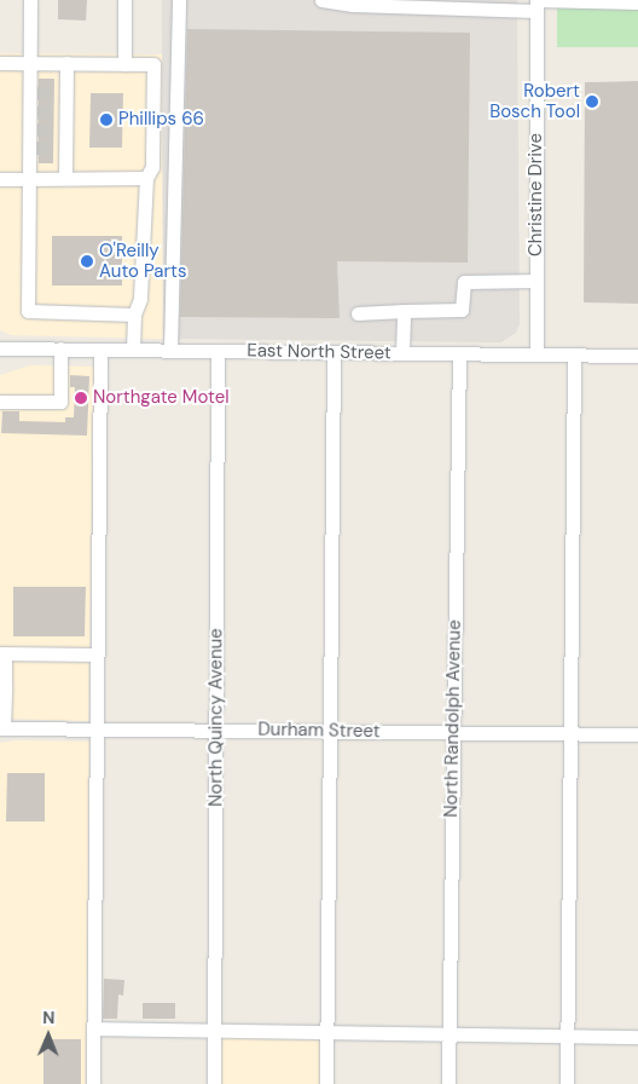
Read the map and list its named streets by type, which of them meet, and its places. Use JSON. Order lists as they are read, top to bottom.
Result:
{
  "streets": {
    "street": [
      "Christine Drive",
      "East North Street",
      "North Quincy Avenue",
      "North Randolph Avenue",
      "Durham Street"
    ]
  },
  "crossings": [
    ["Christine Drive", "East North Street"],
    ["East North Street", "North Quincy Avenue"],
    ["East North Street", "North Randolph Avenue"],
    ["North Quincy Avenue", "Durham Street"],
    ["North Randolph Avenue", "Durham Street"]
  ],
  "places": [
    "Robert Bosch Tool",
    "Phillips 66",
    "O'Reilly Auto Parts",
    "Northgate Motel"
  ],
  "north": "top"
}
